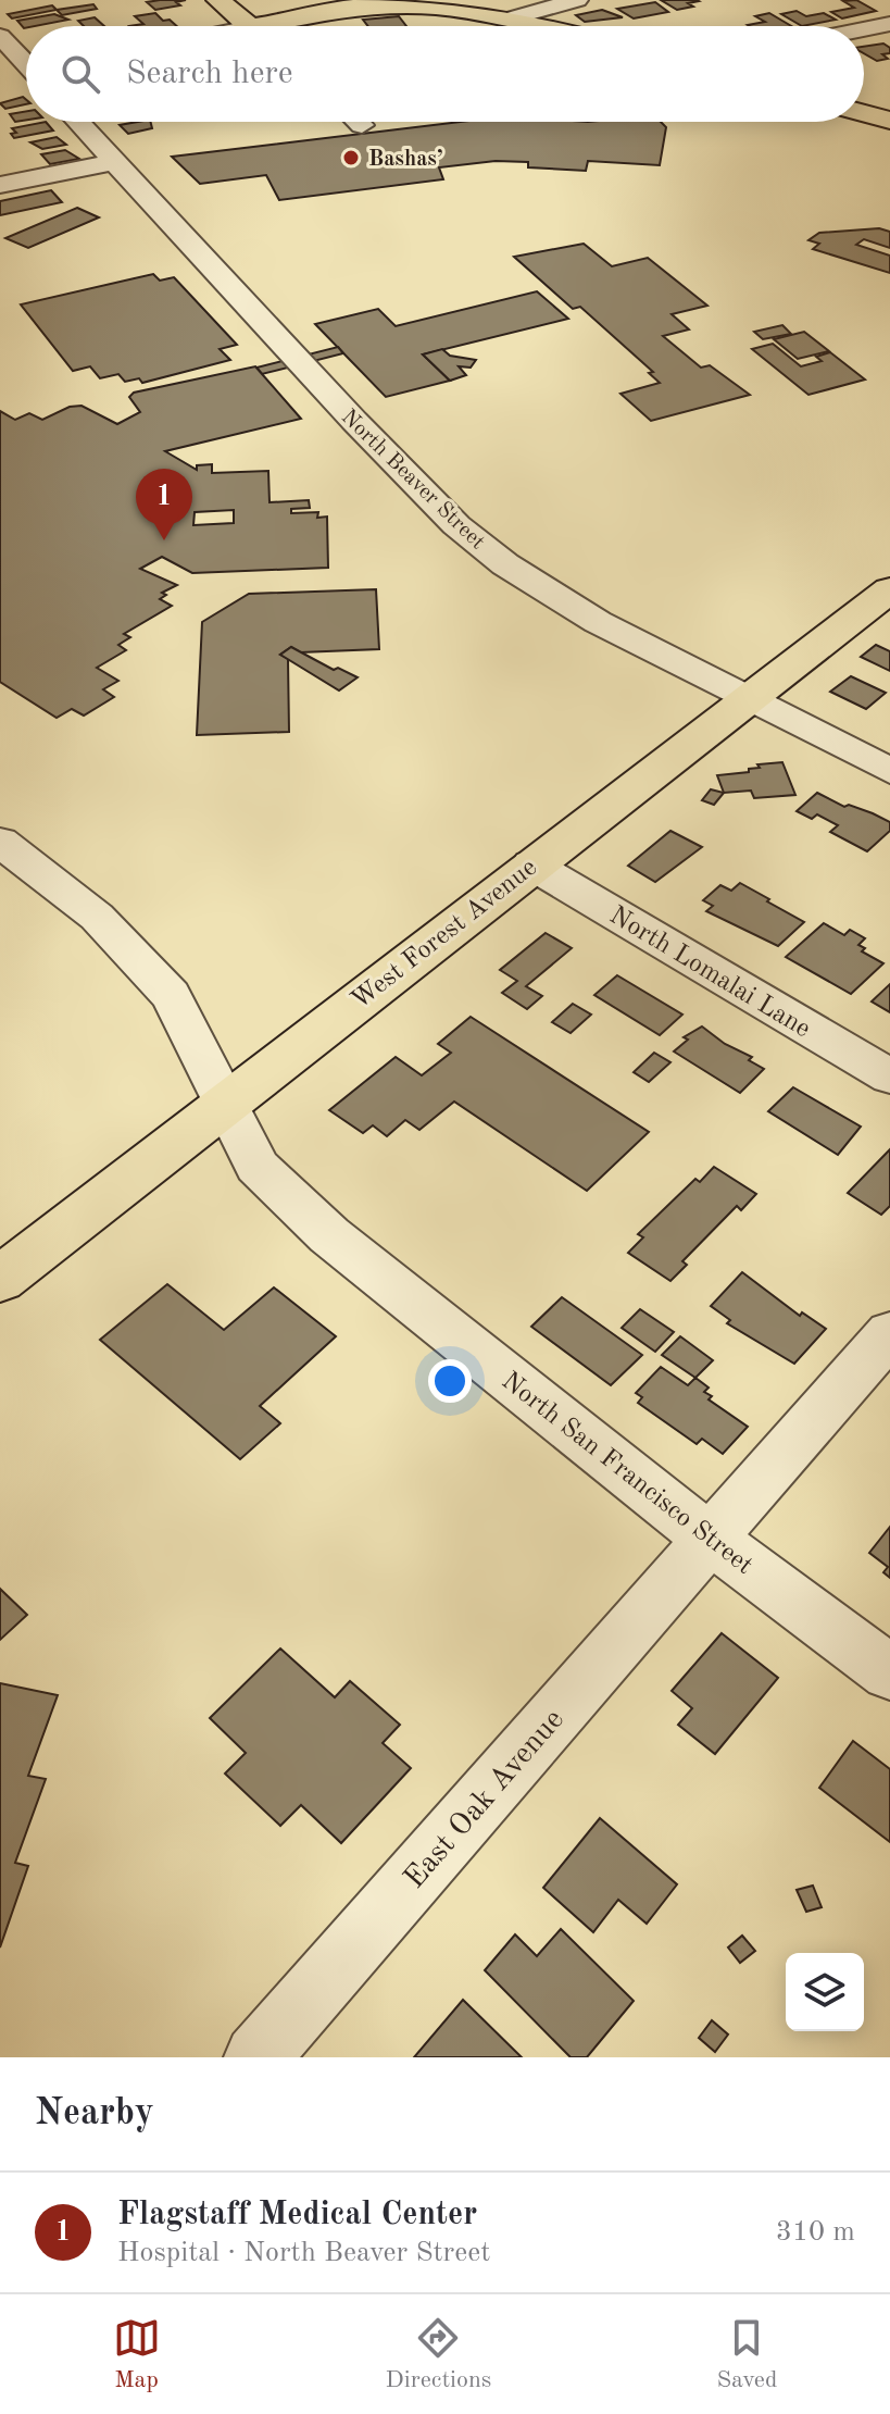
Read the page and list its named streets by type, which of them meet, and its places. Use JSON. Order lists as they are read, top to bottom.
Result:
{
  "streets": {
    "main road": ["West Forest Avenue"],
    "street": [
      "North Beaver Street",
      "North Lomalai Lane",
      "North San Francisco Street",
      "East Oak Avenue"
    ]
  },
  "crossings": [
    ["North Beaver Street", "West Forest Avenue"],
    ["West Forest Avenue", "North Lomalai Lane"],
    ["West Forest Avenue", "North San Francisco Street"],
    ["North San Francisco Street", "East Oak Avenue"]
  ],
  "places": ["Bashas’"],
  "page": {
    "search": "Search here",
    "pins": "1",
    "heading": "Nearby",
    "list": [
      {
        "mark": "1",
        "name": "Flagstaff Medical Center",
        "note": "Hospital · North Beaver Street",
        "value": "310 m"
      }
    ],
    "nav": ["Map", "Directions", "Saved"]
  }
}
